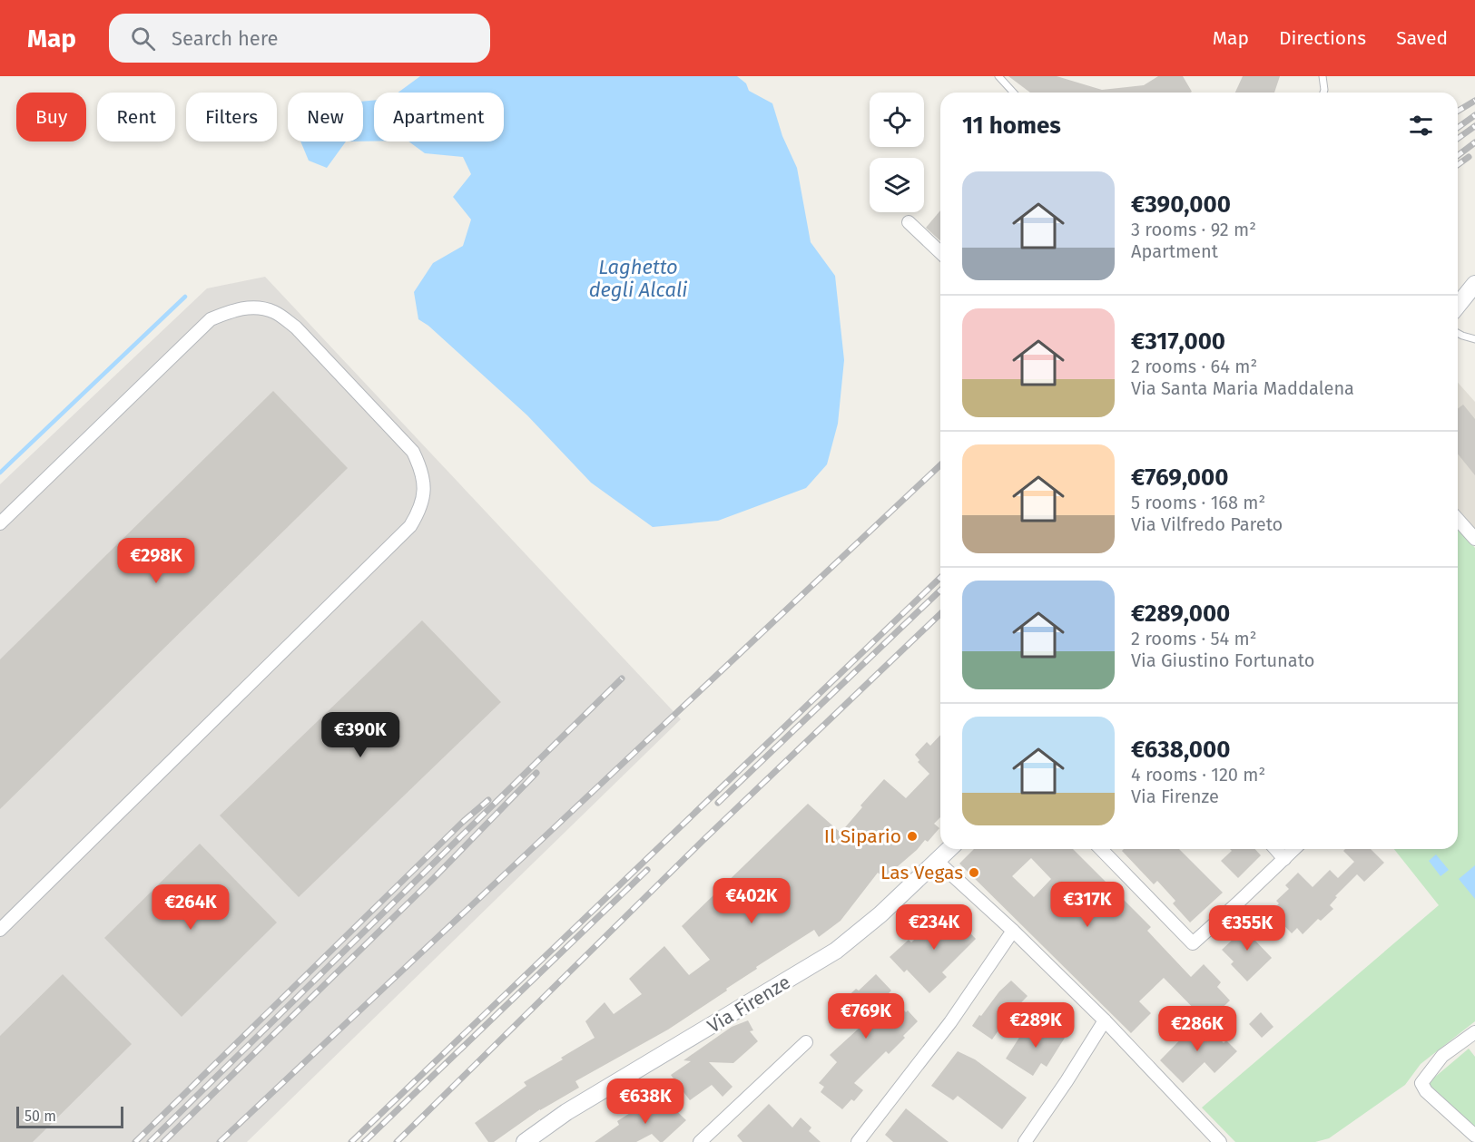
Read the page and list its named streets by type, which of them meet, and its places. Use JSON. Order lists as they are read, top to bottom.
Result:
{
  "streets": {
    "main road": ["Via Firenze"]
  },
  "water": ["Laghetto degli Alcali"],
  "places": ["Il Sipario", "Las Vegas"],
  "scale_bar": "50 m",
  "page": {
    "header": "Map",
    "search": "Search here",
    "nav": ["Map", "Directions", "Saved"],
    "chip": [
      "Buy",
      "Rent",
      "Filters",
      "New",
      "Apartment"
    ],
    "heading": "11 homes",
    "list": [
      {
        "name": "€390,000",
        "note": "3 rooms · 92 m² · Apartment"
      },
      {
        "name": "€317,000",
        "note": "2 rooms · 64 m² · Via Santa Maria Maddalena"
      },
      {
        "name": "€769,000",
        "note": "5 rooms · 168 m² · Via Vilfredo Pareto"
      },
      {
        "name": "€289,000",
        "note": "2 rooms · 54 m² · Via Giustino Fortunato"
      },
      {
        "name": "€638,000",
        "note": "4 rooms · 120 m² · Via Firenze"
      }
    ],
    "price": [
      "€298K",
      "€390K",
      "€402K",
      "€317K",
      "€264K",
      "€234K",
      "€355K",
      "€769K",
      "€289K",
      "€286K",
      "€638K"
    ],
    "scale": "50 m"
  }
}
